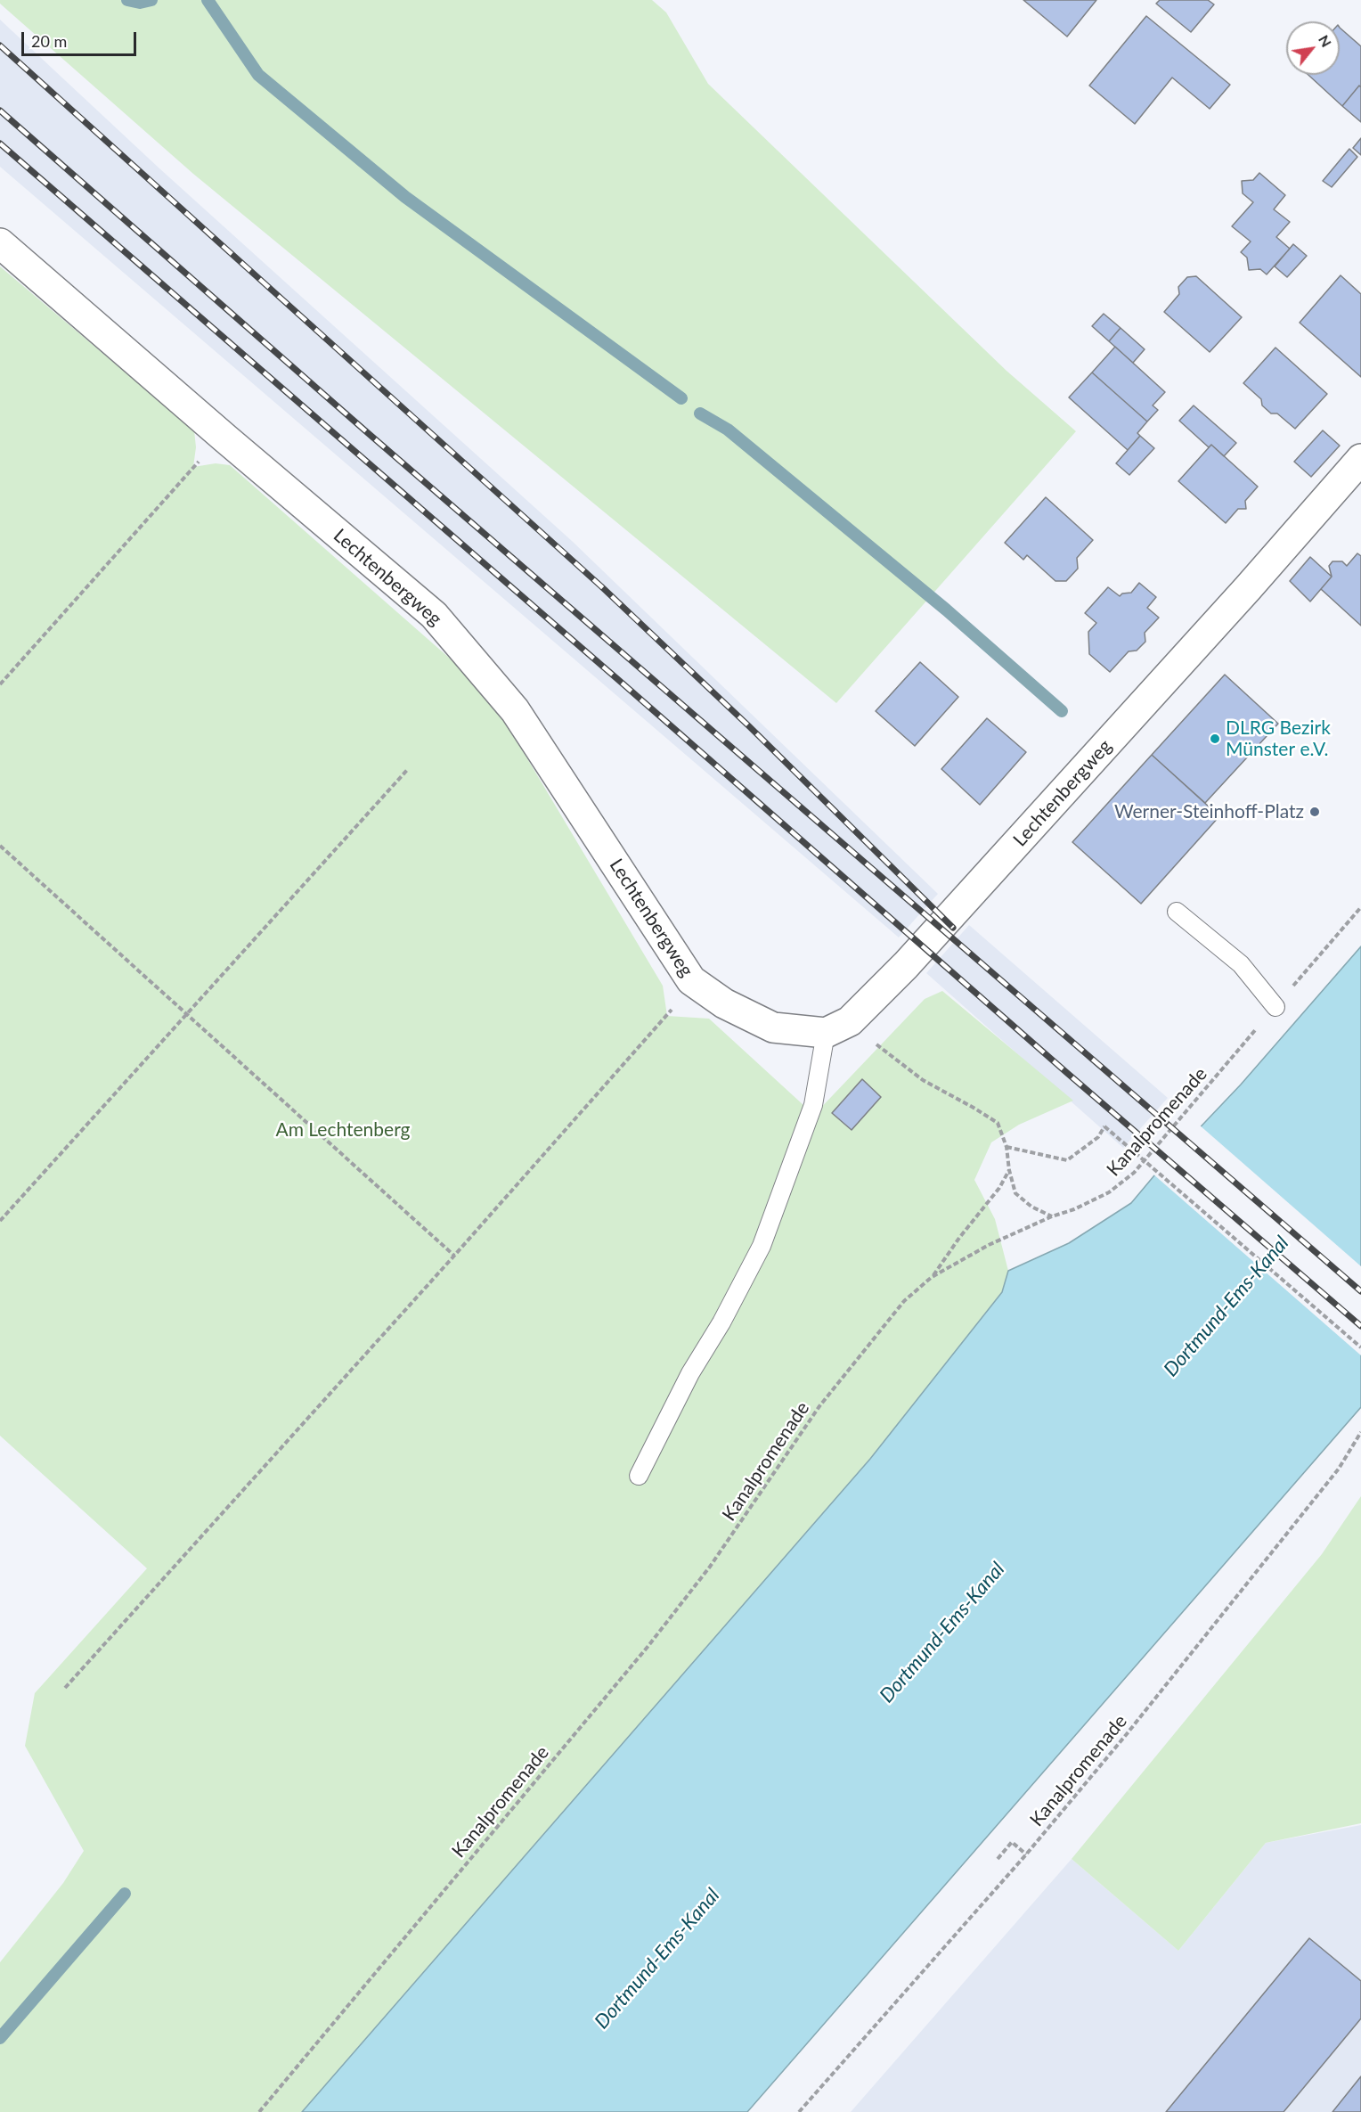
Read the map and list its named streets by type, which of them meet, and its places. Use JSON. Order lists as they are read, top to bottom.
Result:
{
  "streets": {
    "street": ["Lechtenbergweg"],
    "path": ["Kanalpromenade"]
  },
  "water": ["Dortmund-Ems-Kanal"],
  "parks": ["Am Lechtenberg"],
  "places": ["DLRG Bezirk Münster e.V.", "Werner-Steinhoff-Platz"],
  "scale_bar": "20 m",
  "north": "top right"
}
